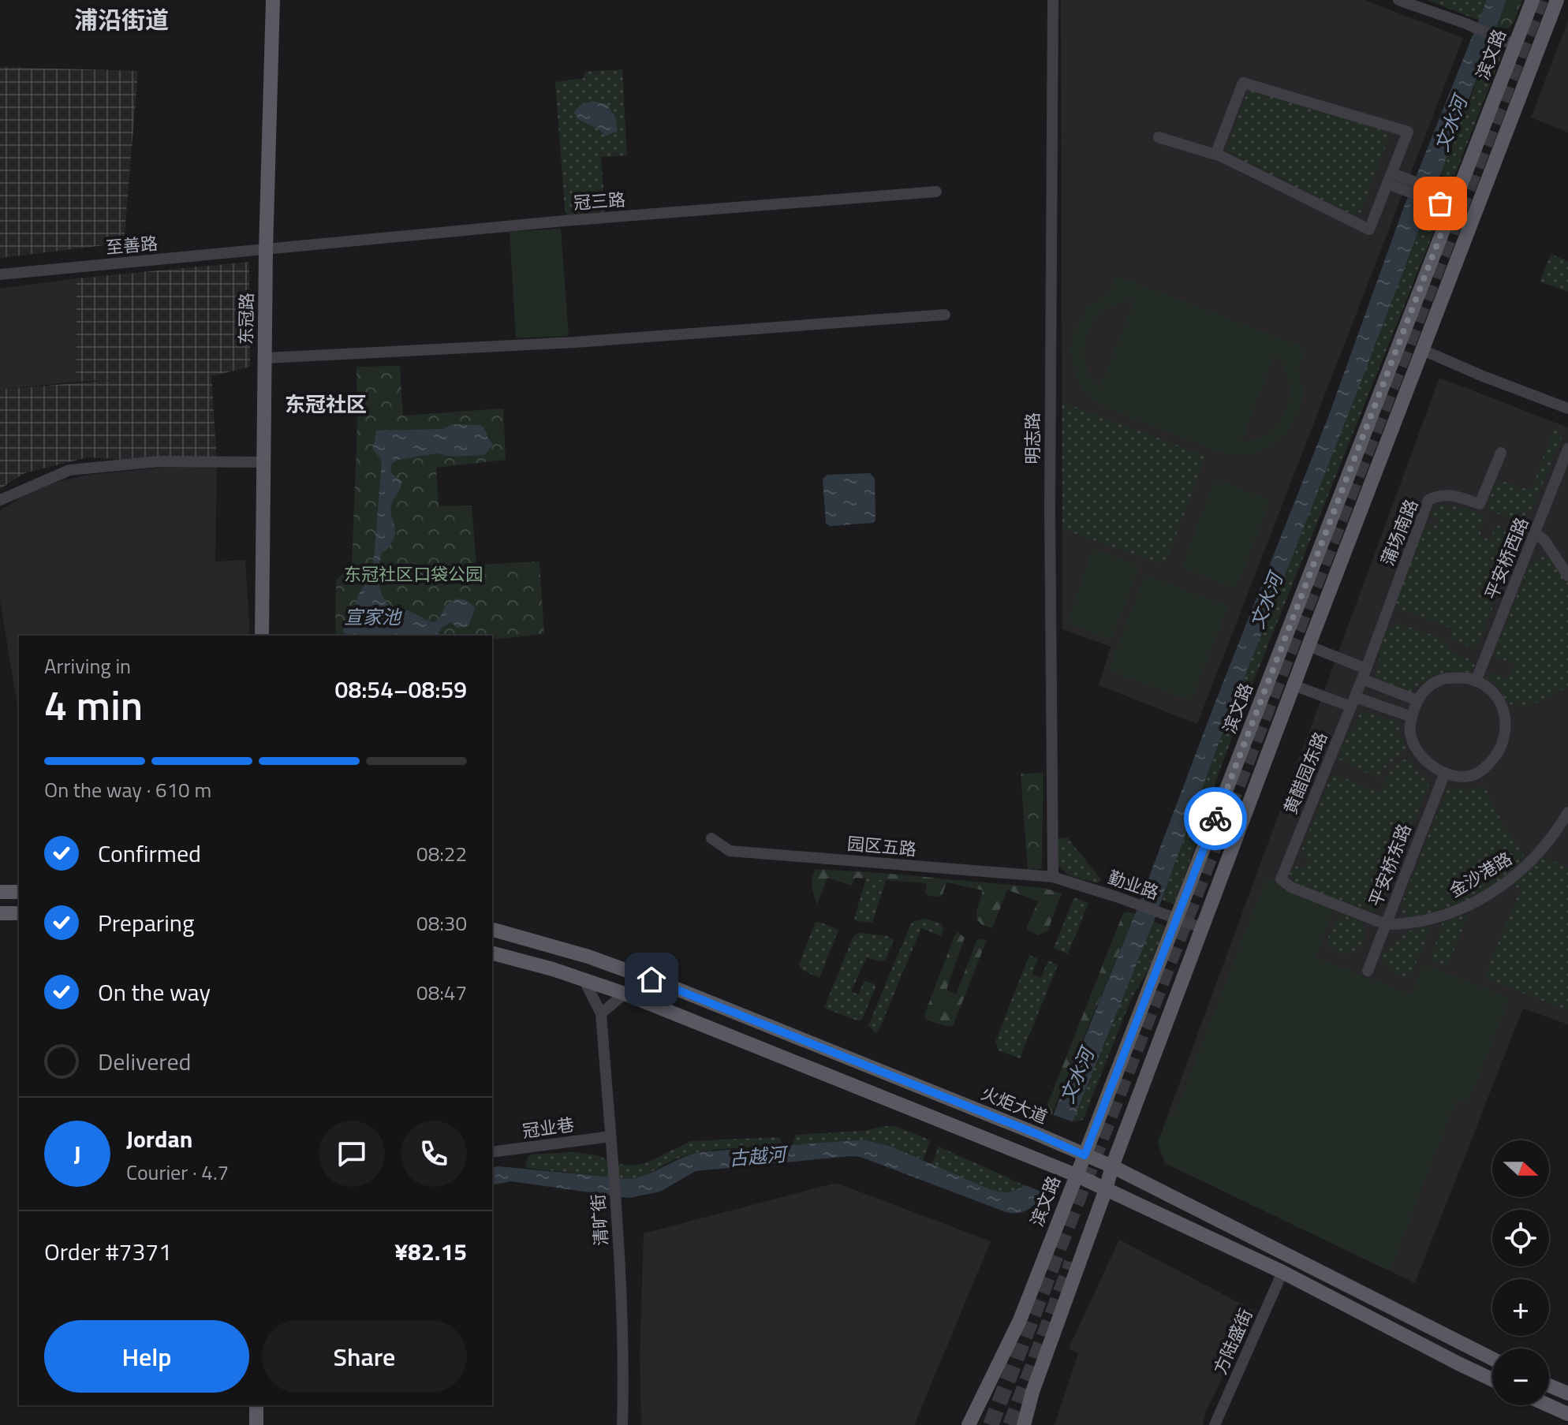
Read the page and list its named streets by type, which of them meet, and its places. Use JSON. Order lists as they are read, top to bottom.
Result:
{
  "streets": {
    "main road": ["滨文路", "东冠路", "火炬大道"],
    "street": [
      "冠三路",
      "至善路",
      "明志路",
      "蒲场南路",
      "平安桥西路",
      "黄醋园东路",
      "园区五路",
      "平安桥东路",
      "金沙港路",
      "勤业路",
      "冠业巷",
      "清旷街",
      "方陆盛街"
    ]
  },
  "crossings": [
    ["滨文路", "勤业路"],
    ["滨文路", "火炬大道"],
    ["冠三路", "至善路"],
    ["冠三路", "东冠路"],
    ["至善路", "东冠路"],
    ["明志路", "园区五路"],
    ["明志路", "勤业路"],
    ["蒲场南路", "黄醋园东路"],
    ["平安桥西路", "平安桥东路"],
    ["黄醋园东路", "平安桥东路"],
    ["黄醋园东路", "金沙港路"],
    ["园区五路", "勤业路"],
    ["平安桥东路", "金沙港路"],
    ["冠业巷", "清旷街"]
  ],
  "districts": ["浦沿街道", "东冠社区"],
  "water": ["文水河", "宣家池", "古越河"],
  "parks": ["东冠社区口袋公园"],
  "north": "right",
  "page": {
    "heading": ["4 min", "Arriving in", "08:54–08:59"],
    "panel": [
      "Jordan",
      "Courier · 4.7",
      "Order #7371",
      "¥82.15"
    ],
    "bar": "On the way · 610 m",
    "list": [
      ["Confirmed", "08:22"],
      ["Preparing", "08:30"],
      ["On the way", "08:47"],
      "Delivered"
    ],
    "round": "J",
    "map_buttons": ["+", "−"],
    "buttons": ["Help", "Share"]
  }
}
